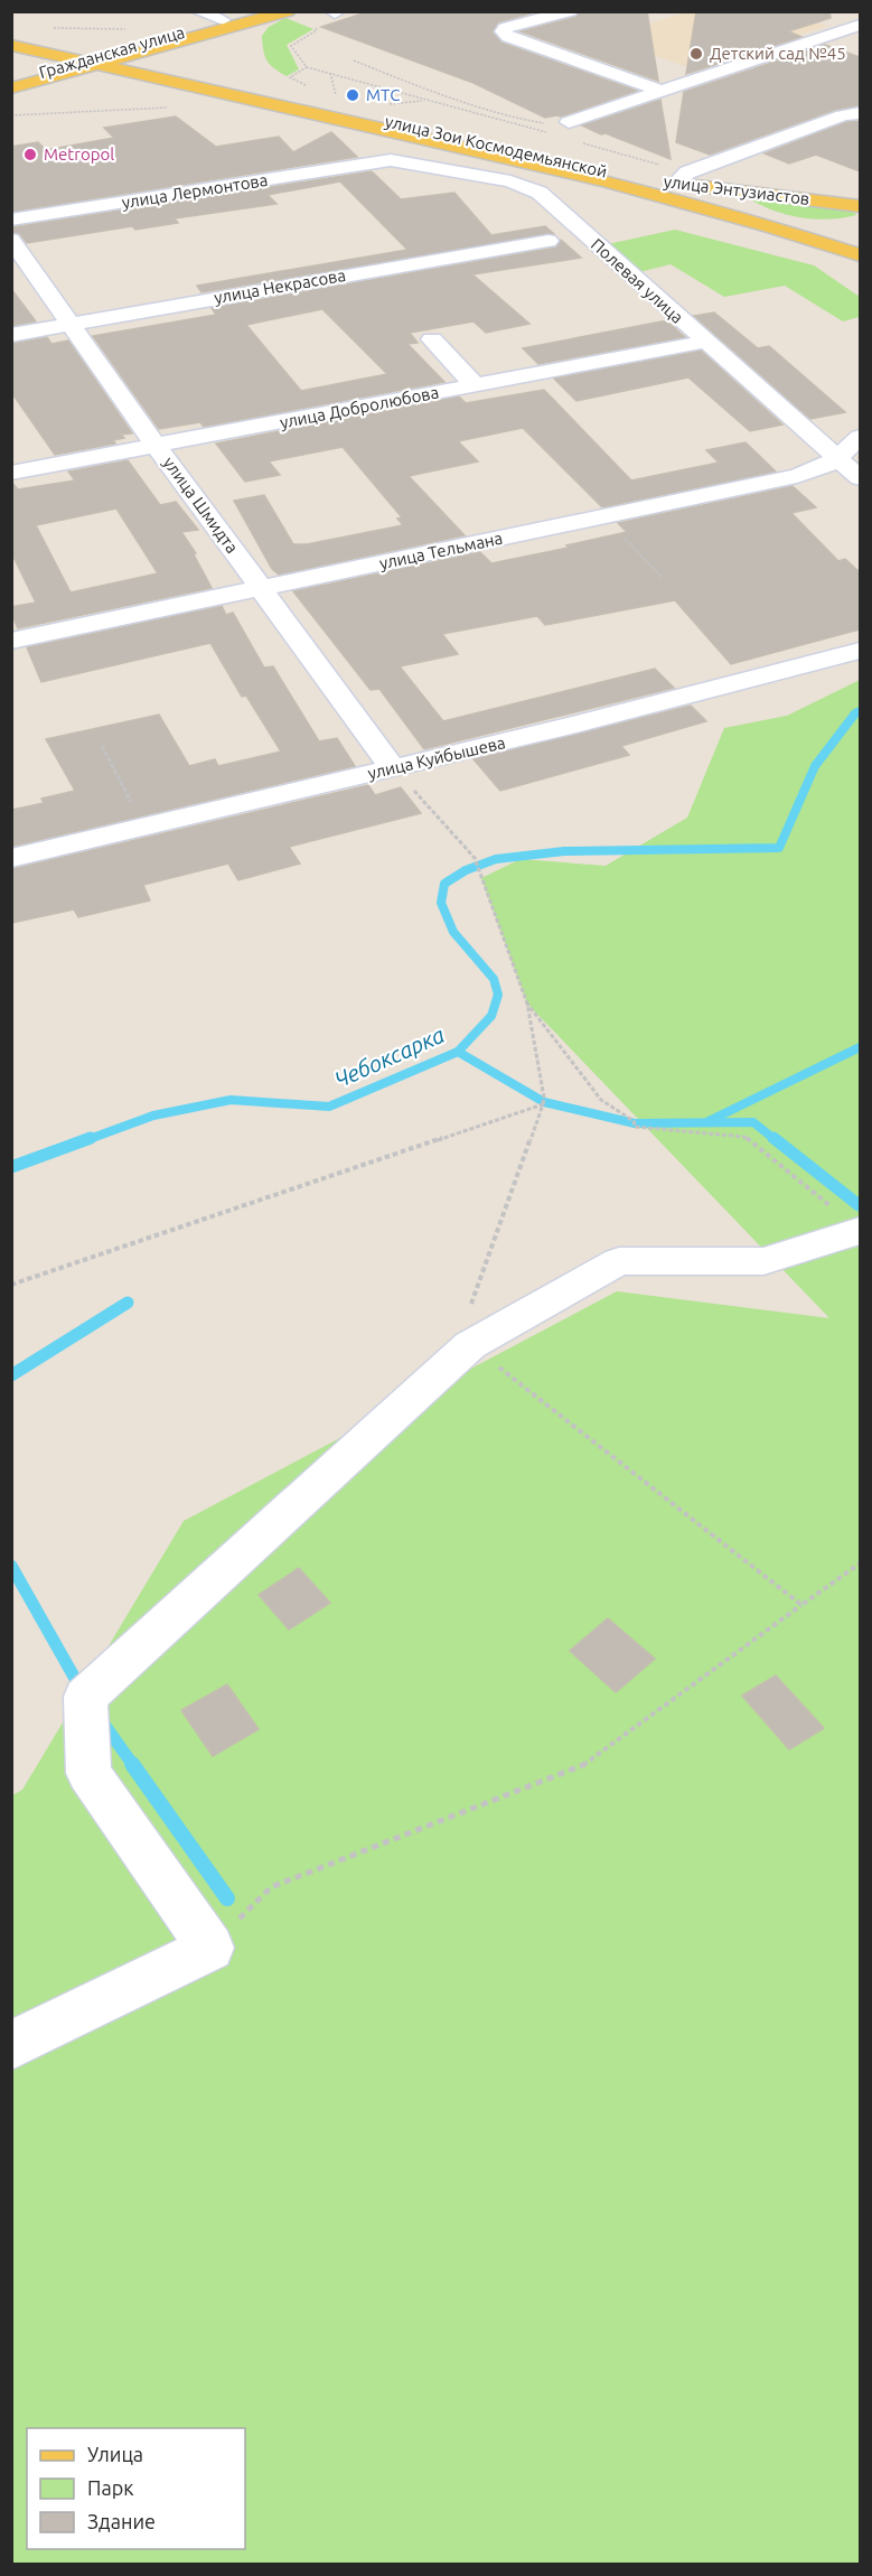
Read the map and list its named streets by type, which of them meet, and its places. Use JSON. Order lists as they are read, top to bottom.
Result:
{
  "streets": {
    "main road": ["Гражданская улица", "улица Зои Космодемьянской", "улица Энтузиастов"],
    "street": [
      "улица Лермонтова",
      "Полевая улица",
      "улица Некрасова",
      "улица Добролюбова",
      "улица Шмидта",
      "улица Тельмана",
      "улица Куйбышева"
    ]
  },
  "crossings": [
    ["Гражданская улица", "улица Зои Космодемьянской"],
    ["улица Зои Космодемьянской", "улица Энтузиастов"],
    ["улица Лермонтова", "Полевая улица"],
    ["Полевая улица", "улица Некрасова"],
    ["Полевая улица", "улица Добролюбова"],
    ["Полевая улица", "улица Тельмана"],
    ["улица Некрасова", "улица Шмидта"],
    ["улица Добролюбова", "улица Шмидта"],
    ["улица Шмидта", "улица Тельмана"],
    ["улица Шмидта", "улица Куйбышева"]
  ],
  "water": ["Чебоксарка"],
  "places": ["Детский сад №45", "МТС", "Metropol"],
  "legend": ["Улица", "Парк", "Здание"]
}
